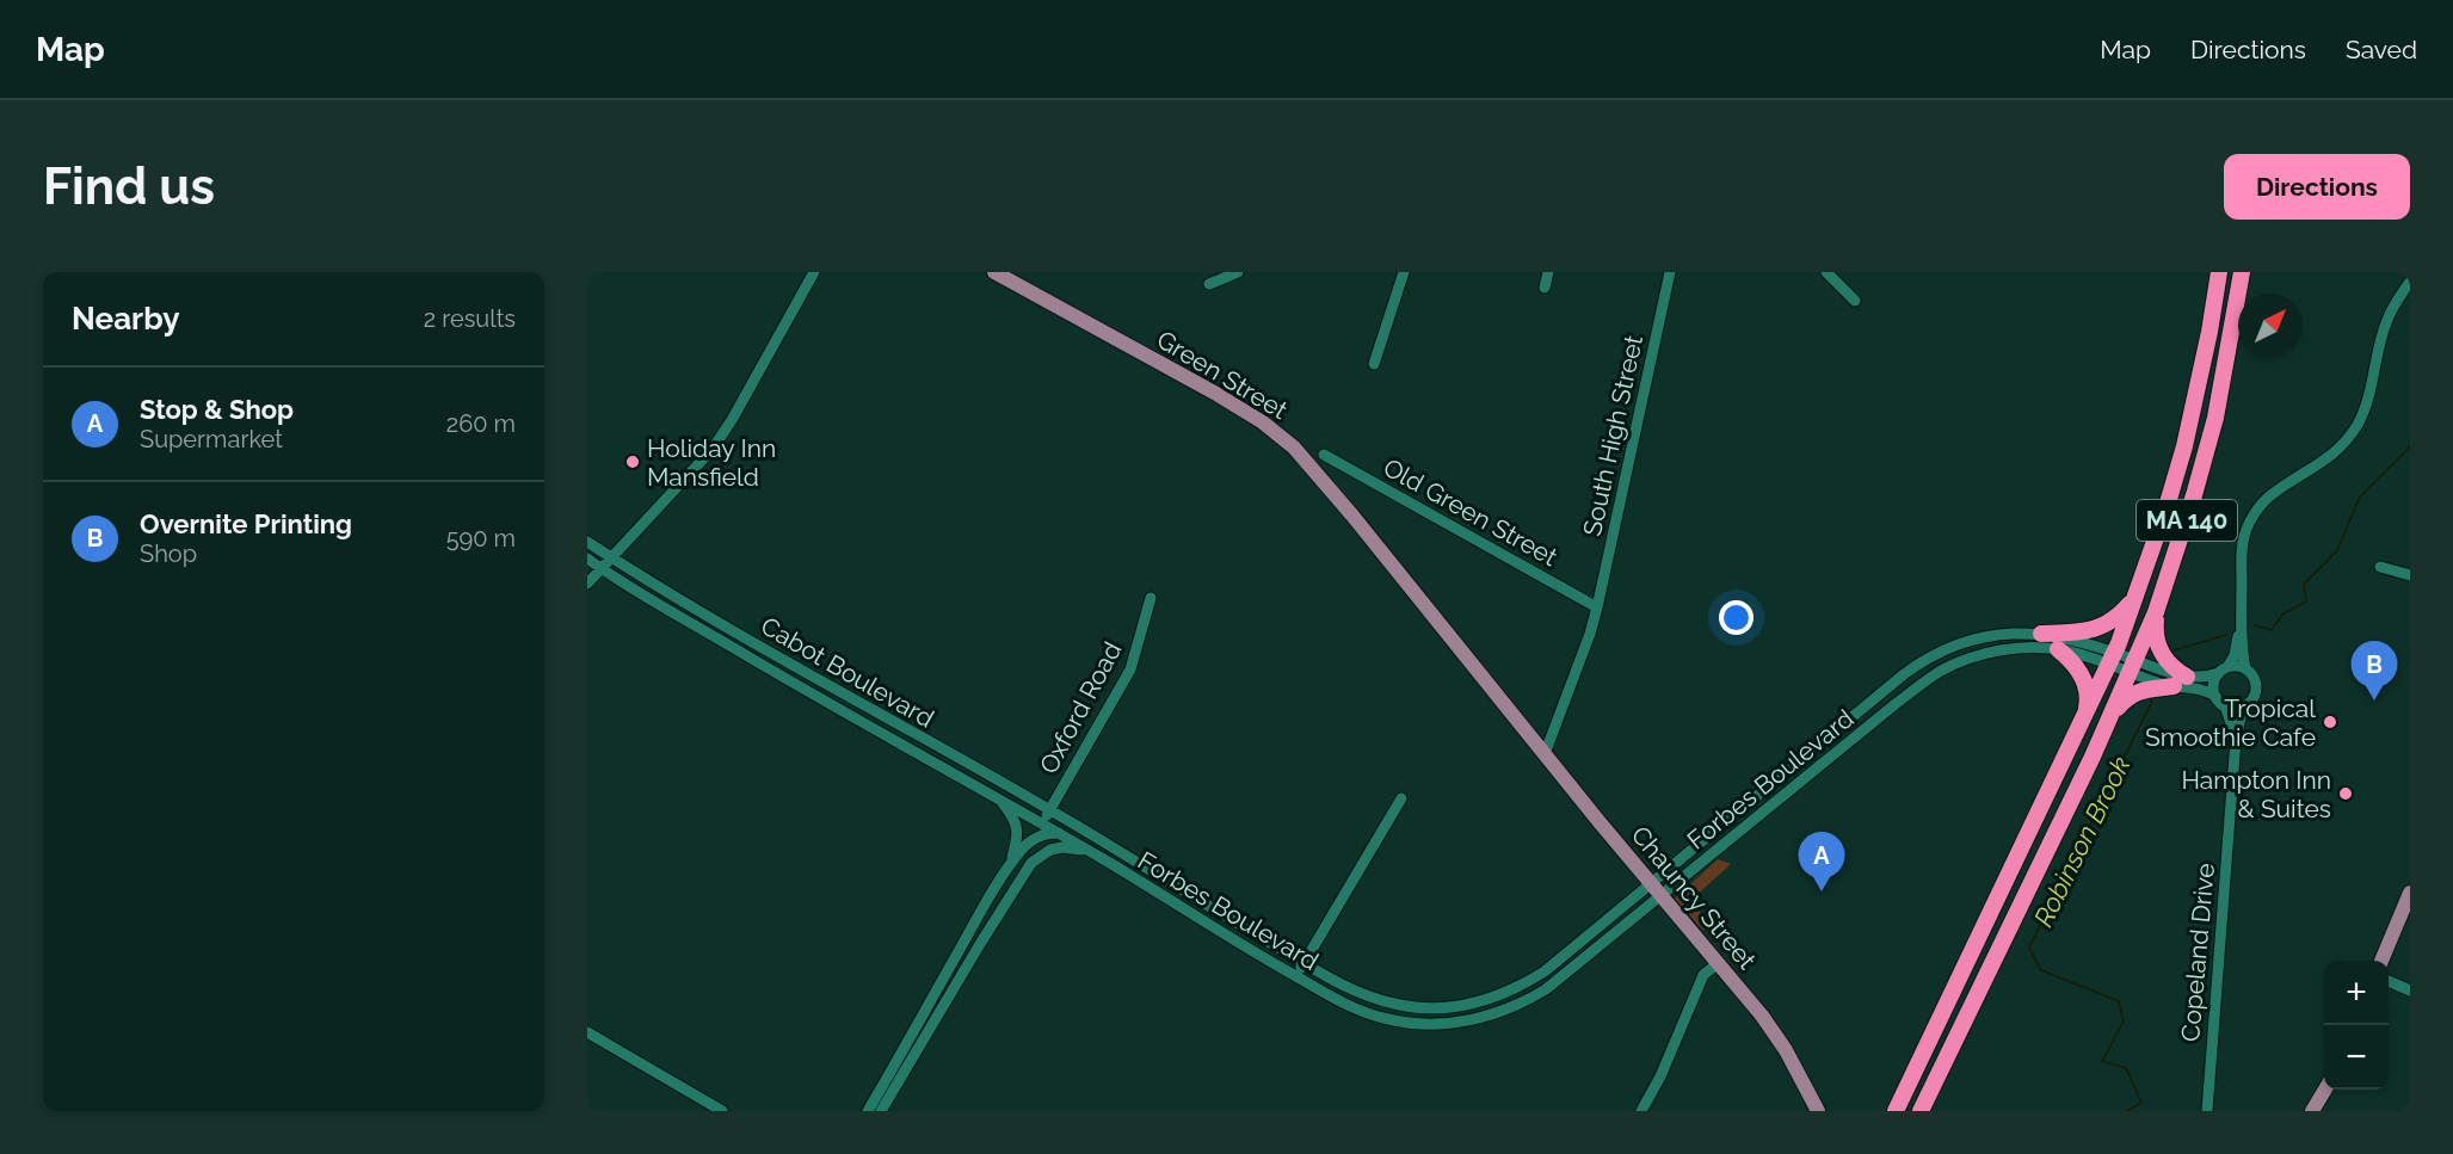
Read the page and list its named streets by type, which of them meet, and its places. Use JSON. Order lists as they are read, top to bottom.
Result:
{
  "streets": {
    "highway": ["MA 140"],
    "main road": ["Green Street", "Chauncy Street"],
    "street": [
      "South High Street",
      "Old Green Street",
      "Cabot Boulevard",
      "Oxford Road",
      "Forbes Boulevard",
      "Copeland Drive"
    ]
  },
  "crossings": [
    ["Green Street", "Chauncy Street"],
    ["South High Street", "Old Green Street"],
    ["MA 140", "Forbes Boulevard"],
    ["Cabot Boulevard", "Oxford Road"],
    ["Cabot Boulevard", "Forbes Boulevard"],
    ["Oxford Road", "Forbes Boulevard"],
    ["Forbes Boulevard", "Chauncy Street"]
  ],
  "water": ["Robinson Brook"],
  "places": ["Holiday Inn Mansfield", "Tropical Smoothie Cafe", "Hampton Inn & Suites"],
  "north": "top right",
  "page": {
    "header": "Map",
    "nav": ["Map", "Directions", "Saved"],
    "buttons": "Directions",
    "title": "Find us",
    "heading": ["Nearby", "2 results"],
    "list": [
      {
        "mark": "A",
        "name": "Stop & Shop",
        "note": "Supermarket",
        "value": "260 m"
      },
      {
        "mark": "B",
        "name": "Overnite Printing",
        "note": "Shop",
        "value": "590 m"
      }
    ],
    "pins": ["B", "A"],
    "map_buttons": ["+", "−"]
  }
}
